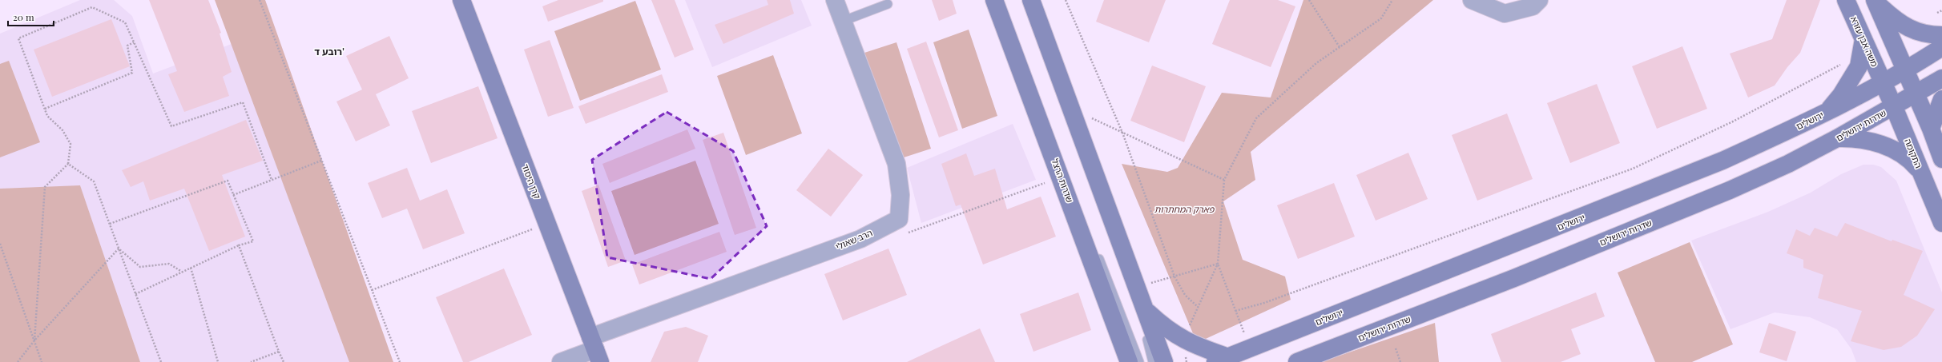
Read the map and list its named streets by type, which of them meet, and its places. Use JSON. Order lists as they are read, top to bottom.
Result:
{
  "streets": {
    "main road": [
      "משה אבן עזרא",
      "ירושלים",
      "שדרות ירושלים",
      "התקומה",
      "שדרות הרצל",
      "קרן היסוד"
    ],
    "street": ["הרב שאולי"]
  },
  "crossings": [
    ["משה אבן עזרא", "ירושלים"],
    ["משה אבן עזרא", "התקומה"],
    ["ירושלים", "התקומה"],
    ["שדרות ירושלים", "התקומה"],
    ["קרן היסוד", "הרב שאולי"]
  ],
  "districts": ["רובע ד'"],
  "parks": ["פארק המחתרות"],
  "scale_bar": "20 m"
}
